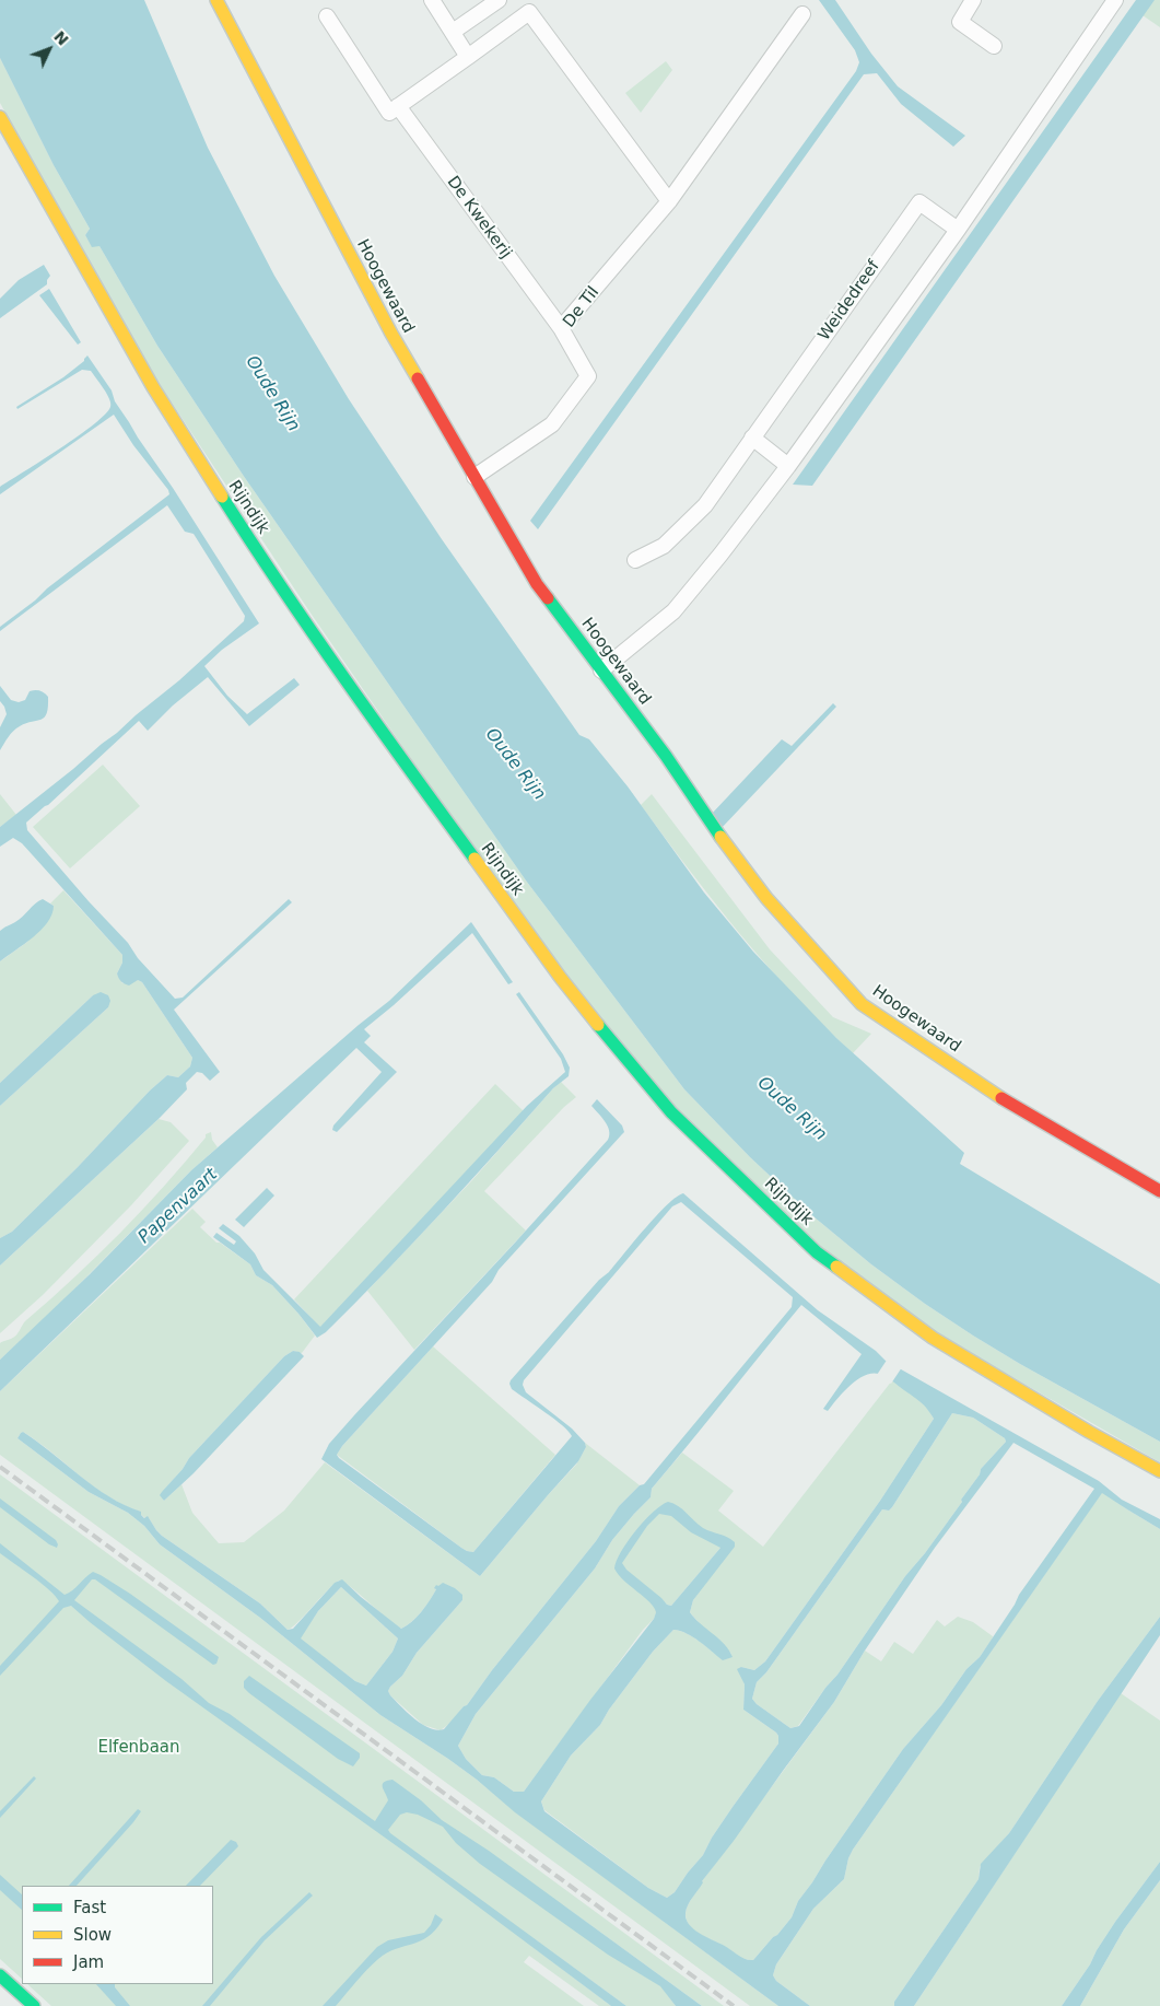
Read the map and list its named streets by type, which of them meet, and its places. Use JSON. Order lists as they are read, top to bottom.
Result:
{
  "streets": {
    "main road": ["Hoogewaard", "Rijndijk"],
    "street": ["De Kwekerij", "Weidedreef", "De Til"]
  },
  "crossings": [
    ["De Kwekerij", "De Til"],
    ["Hoogewaard", "De Til"]
  ],
  "water": ["Oude Rijn", "Papenvaart"],
  "parks": ["Elfenbaan"],
  "legend": ["Fast", "Slow", "Jam"],
  "north": "top right"
}
